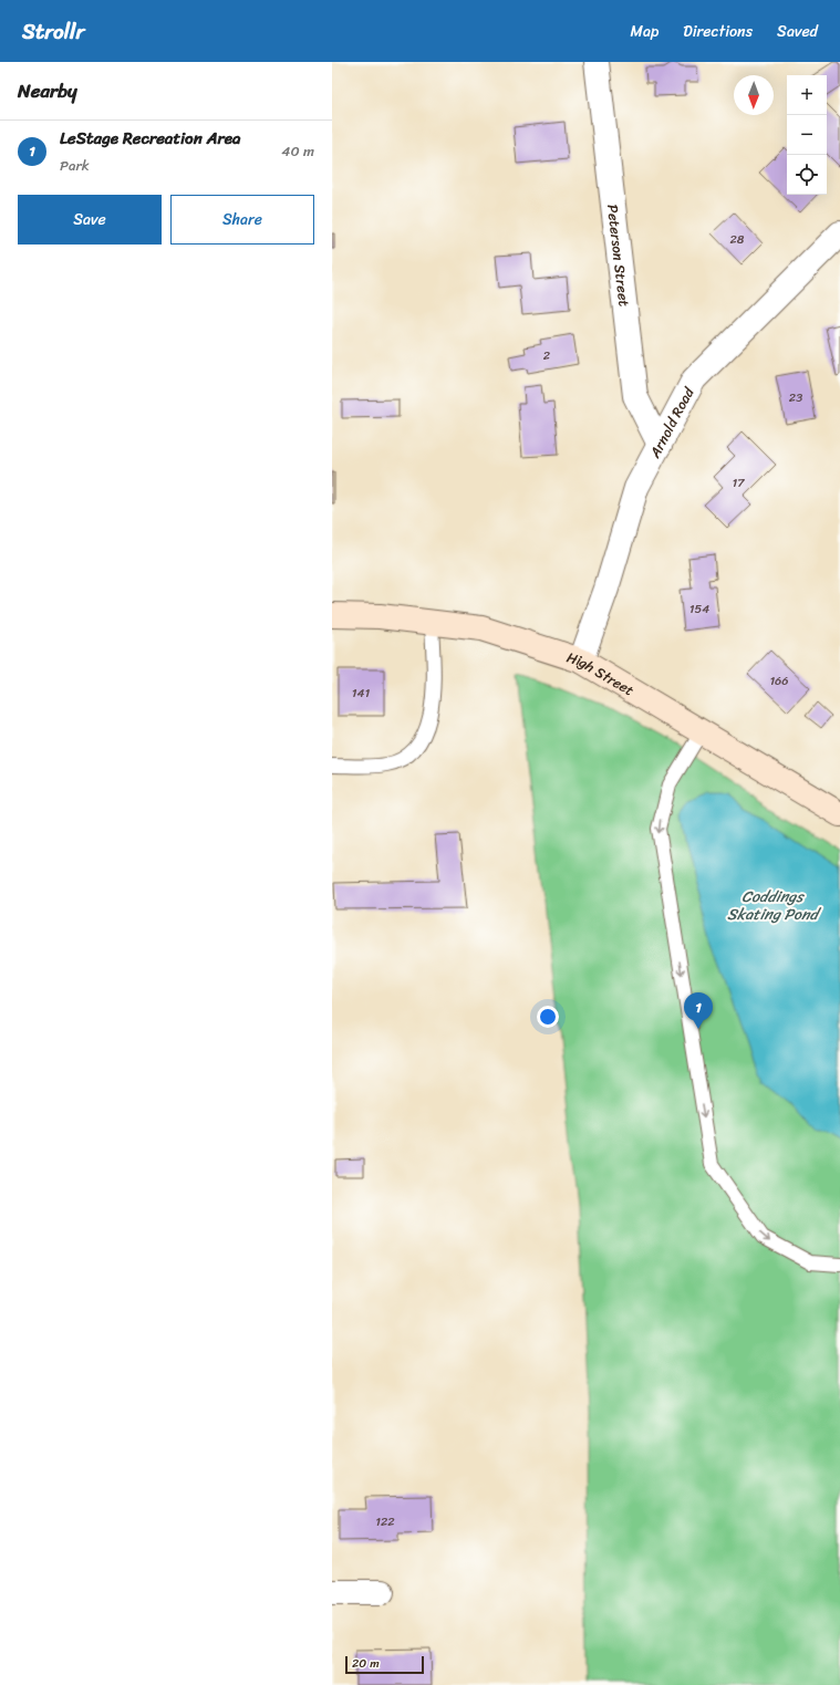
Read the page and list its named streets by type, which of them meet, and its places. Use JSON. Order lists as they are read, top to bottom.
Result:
{
  "streets": {
    "street": ["Peterson Street", "Arnold Road", "High Street"]
  },
  "crossings": [
    ["Peterson Street", "Arnold Road"],
    ["Arnold Road", "High Street"]
  ],
  "water": ["Coddings Skating Pond"],
  "house_numbers": [
    "28",
    "2",
    "23",
    "17",
    "154",
    "166",
    "141",
    "122"
  ],
  "scale_bar": "20 m",
  "north": "bottom",
  "page": {
    "header": "Strollr",
    "nav": ["Map", "Directions", "Saved"],
    "heading": "Nearby",
    "map_buttons": ["+", "−"],
    "list": [
      {
        "mark": "1",
        "name": "LeStage Recreation Area",
        "note": "Park",
        "value": "40 m"
      }
    ],
    "buttons": ["Save", "Share"],
    "pins": "1",
    "scale": "20 m"
  }
}
